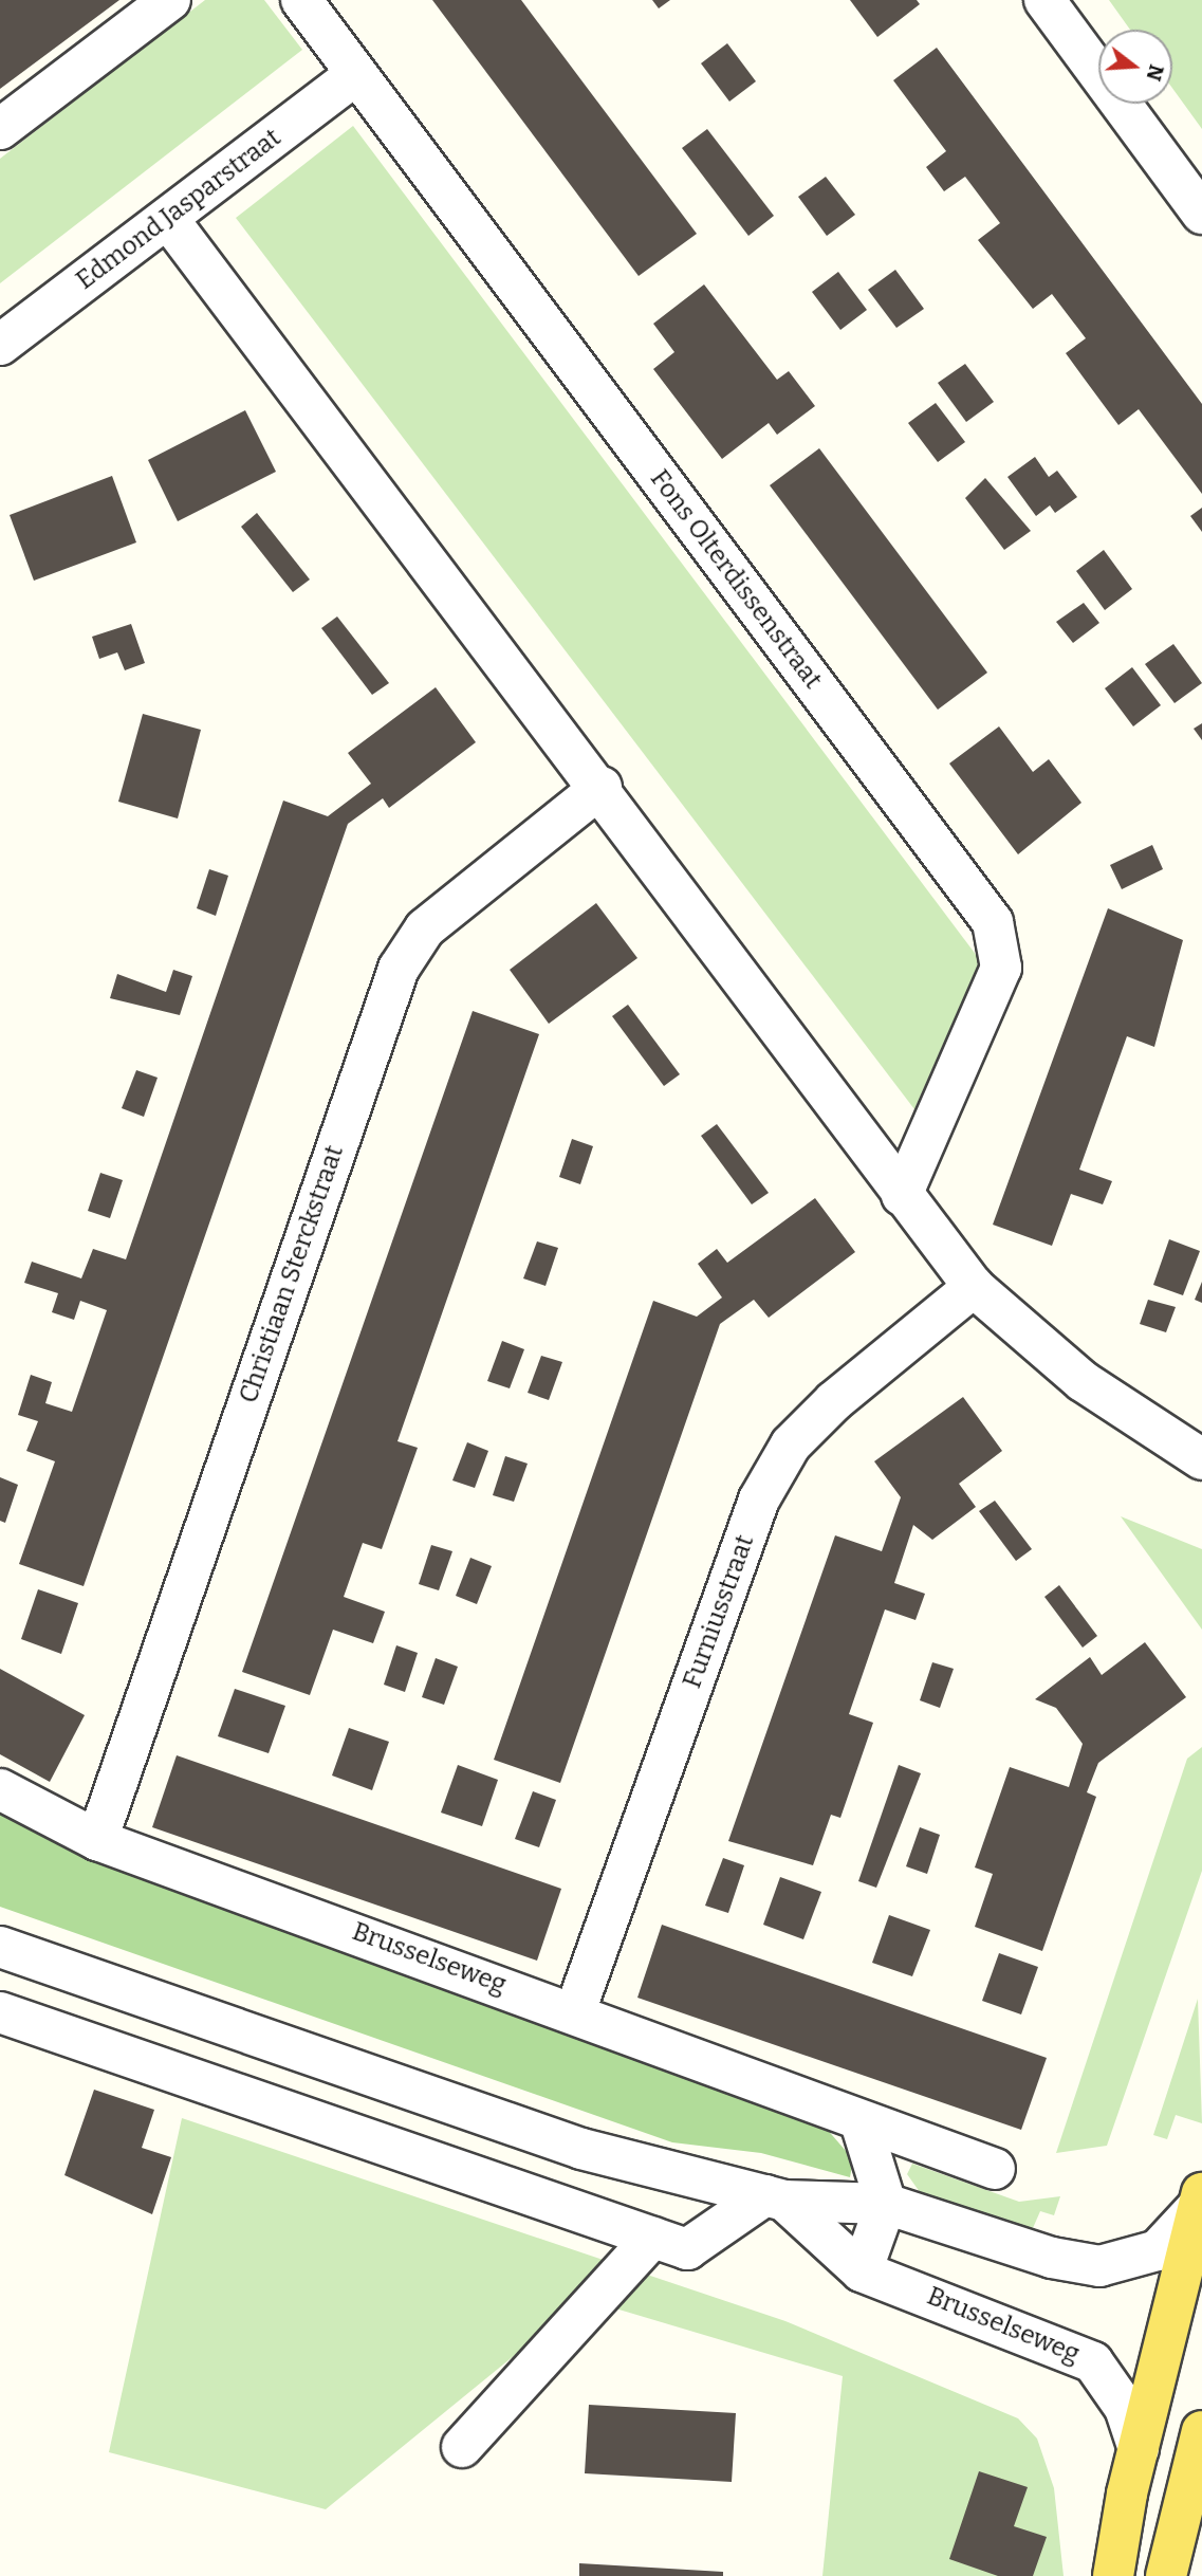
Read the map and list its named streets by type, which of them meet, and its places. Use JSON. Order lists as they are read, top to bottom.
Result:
{
  "streets": {
    "street": [
      "Edmond Jasparstraat",
      "Fons Olterdissenstraat",
      "Christiaan Sterckstraat",
      "Furniusstraat",
      "Brusselseweg"
    ]
  },
  "crossings": [
    ["Edmond Jasparstraat", "Fons Olterdissenstraat"],
    ["Christiaan Sterckstraat", "Brusselseweg"],
    ["Furniusstraat", "Brusselseweg"]
  ],
  "north": "right"
}
